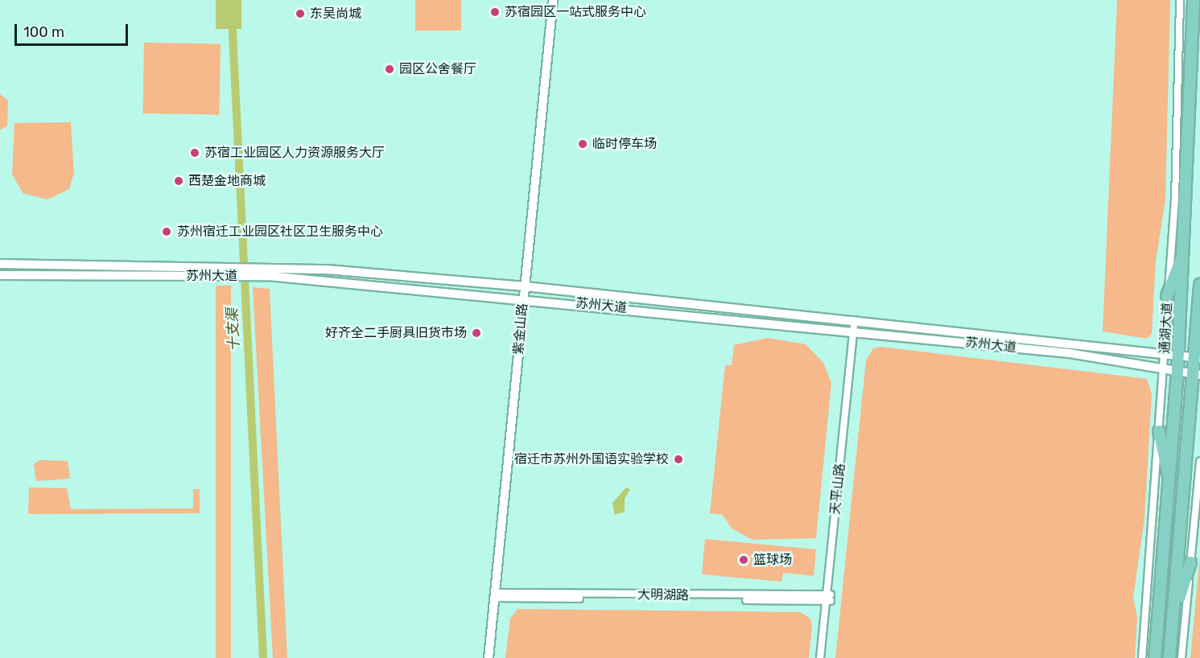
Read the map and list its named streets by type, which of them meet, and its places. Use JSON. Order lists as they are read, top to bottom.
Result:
{
  "streets": {
    "main road": ["通湖大道"],
    "street": [
      "苏州大道",
      "紫金山路",
      "天平山路",
      "大明湖路"
    ]
  },
  "crossings": [
    ["苏州大道", "通湖大道"],
    ["苏州大道", "紫金山路"],
    ["苏州大道", "天平山路"],
    ["紫金山路", "大明湖路"],
    ["天平山路", "大明湖路"]
  ],
  "water": ["十支渠"],
  "places": [
    "苏宿园区一站式服务中心",
    "东吴尚城",
    "园区公舍餐厅",
    "临时停车场",
    "苏宿工业园区人力资源服务大厅",
    "西楚金地商城",
    "苏州宿迁工业园区社区卫生服务中心",
    "好齐全二手厨具旧货市场",
    "宿迁市苏州外国语实验学校",
    "篮球场"
  ],
  "scale_bar": "100 m"
}
